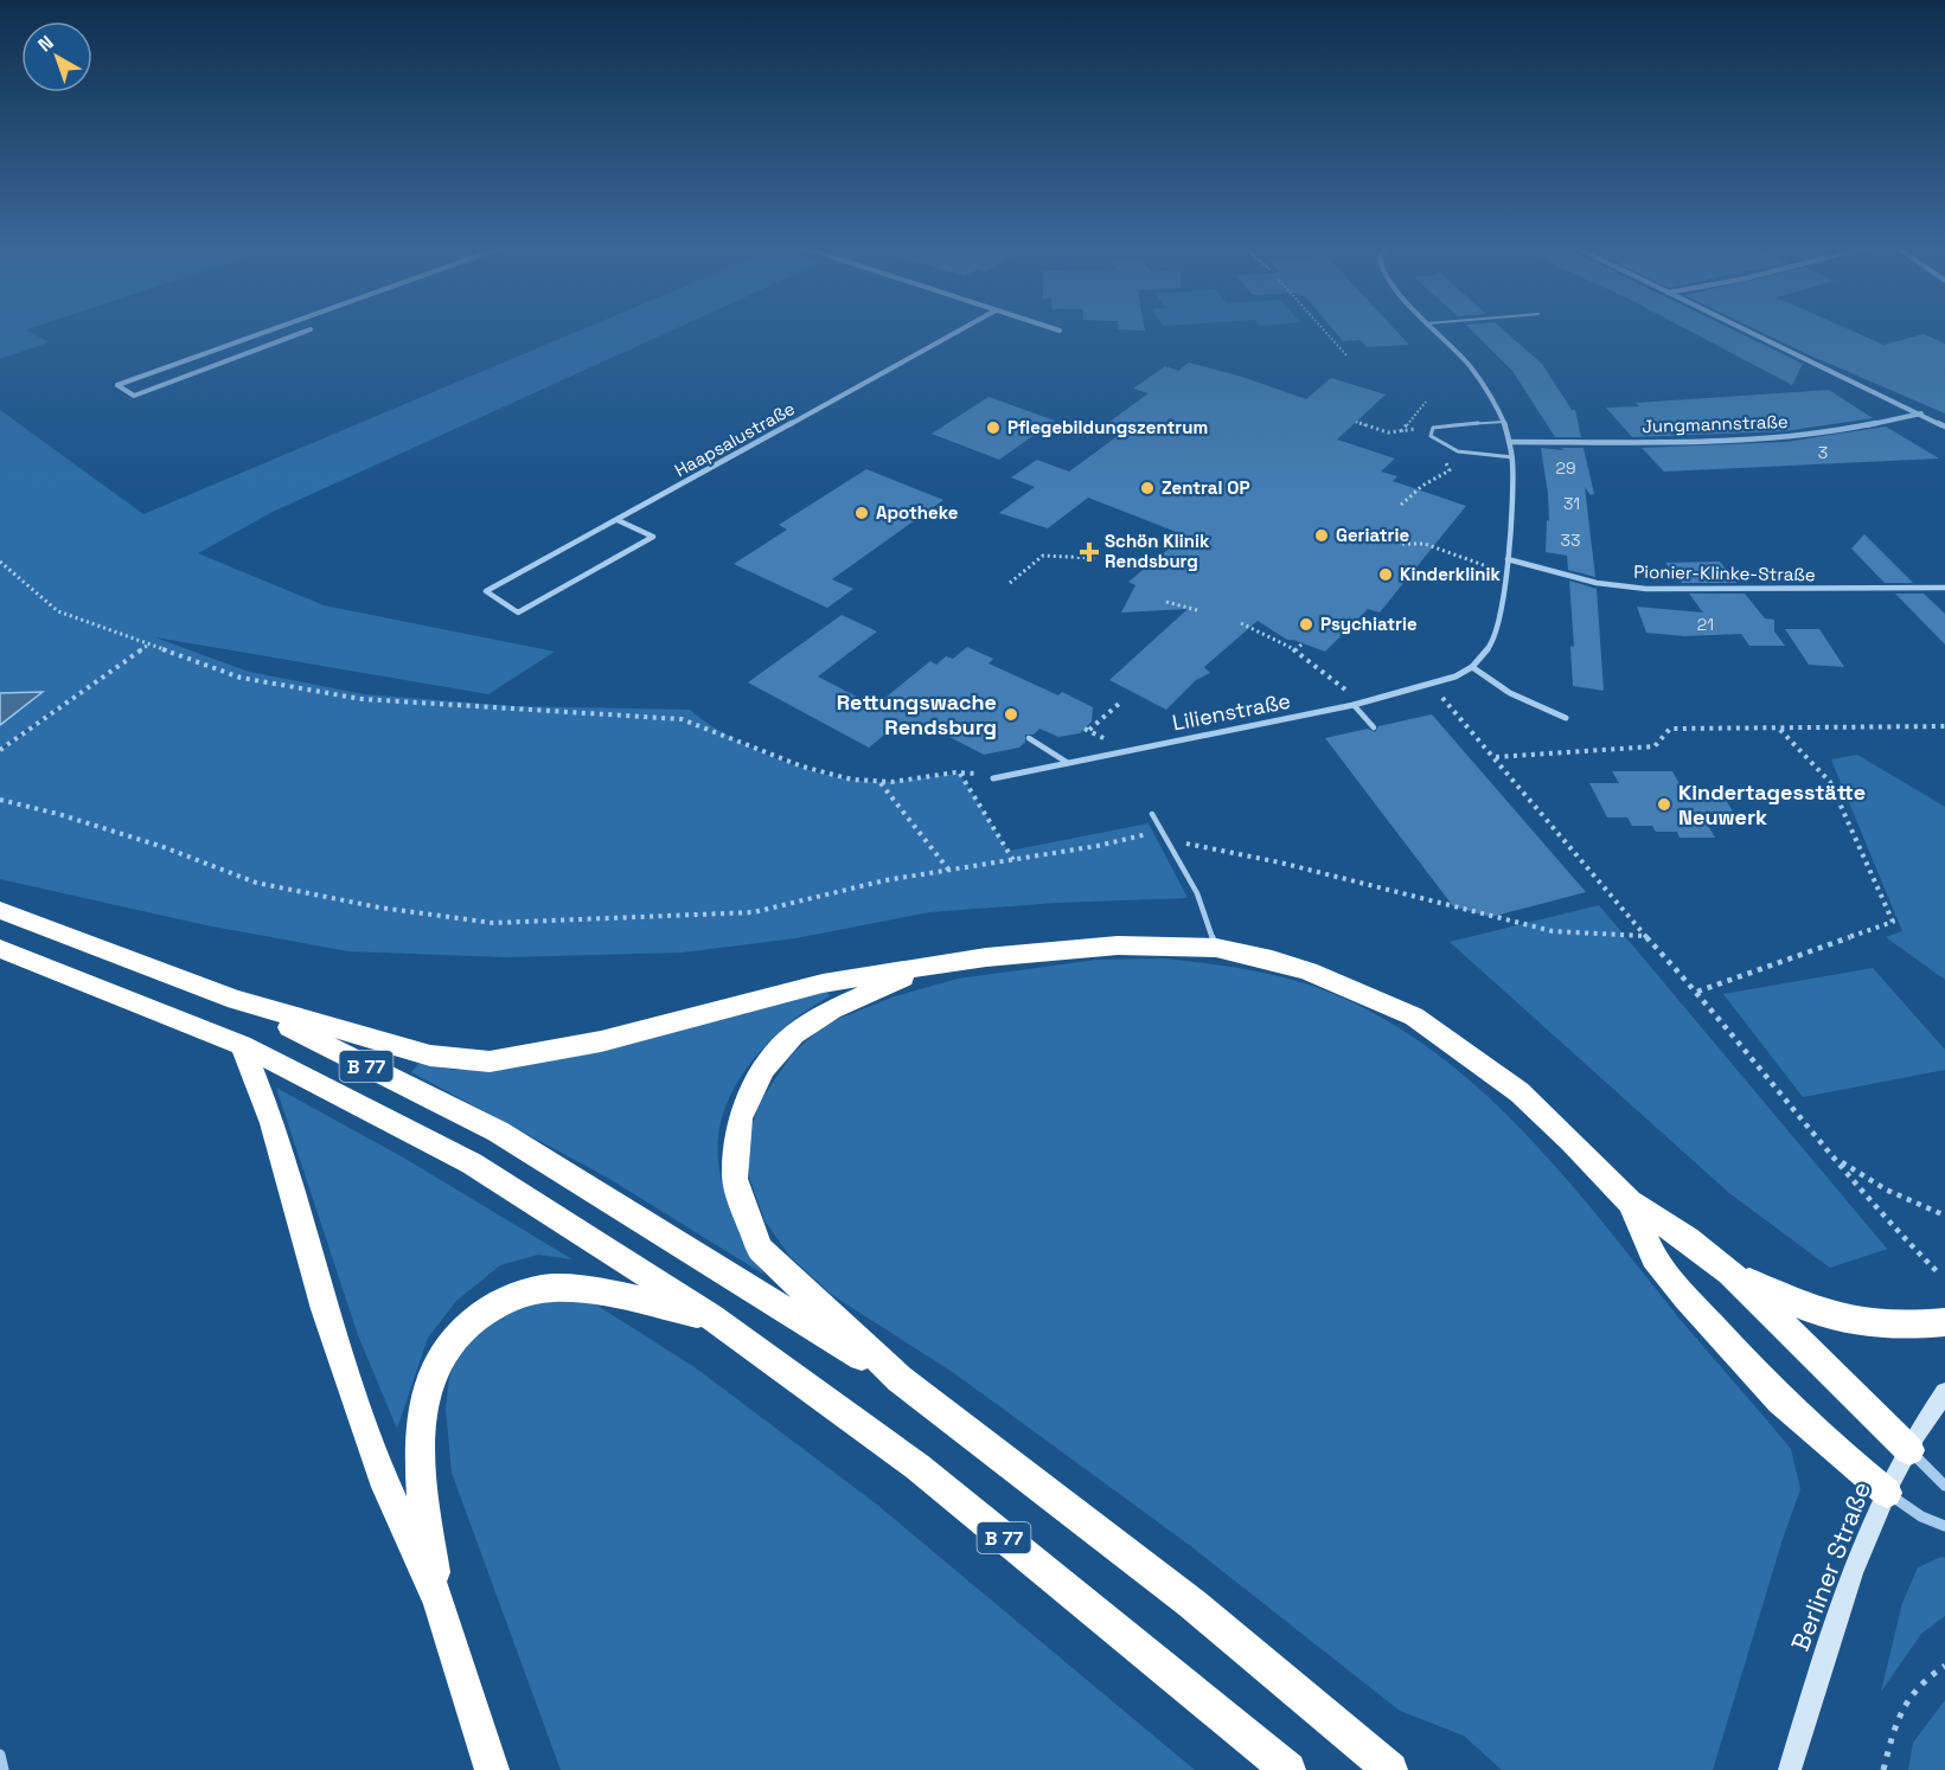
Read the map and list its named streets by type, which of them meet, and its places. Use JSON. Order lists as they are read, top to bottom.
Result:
{
  "streets": {
    "highway": ["B 77"],
    "main road": ["Berliner Straße"],
    "street": [
      "Jungmannstraße",
      "Haapsalustraße",
      "Pionier-Klinke-Straße",
      "Lilienstraße"
    ]
  },
  "places": {
    "other": [
      "Pflegebildungszentrum",
      "Zentral OP",
      "Apotheke",
      "Geriatrie",
      "Kinderklinik",
      "Psychiatrie",
      "Rettungswache Rendsburg",
      "Kindertagesstätte Neuwerk"
    ],
    "health": ["Schön Klinik Rendsburg"]
  },
  "house_numbers": [
    "3",
    "29",
    "31",
    "33",
    "21"
  ],
  "north": "top left"
}
